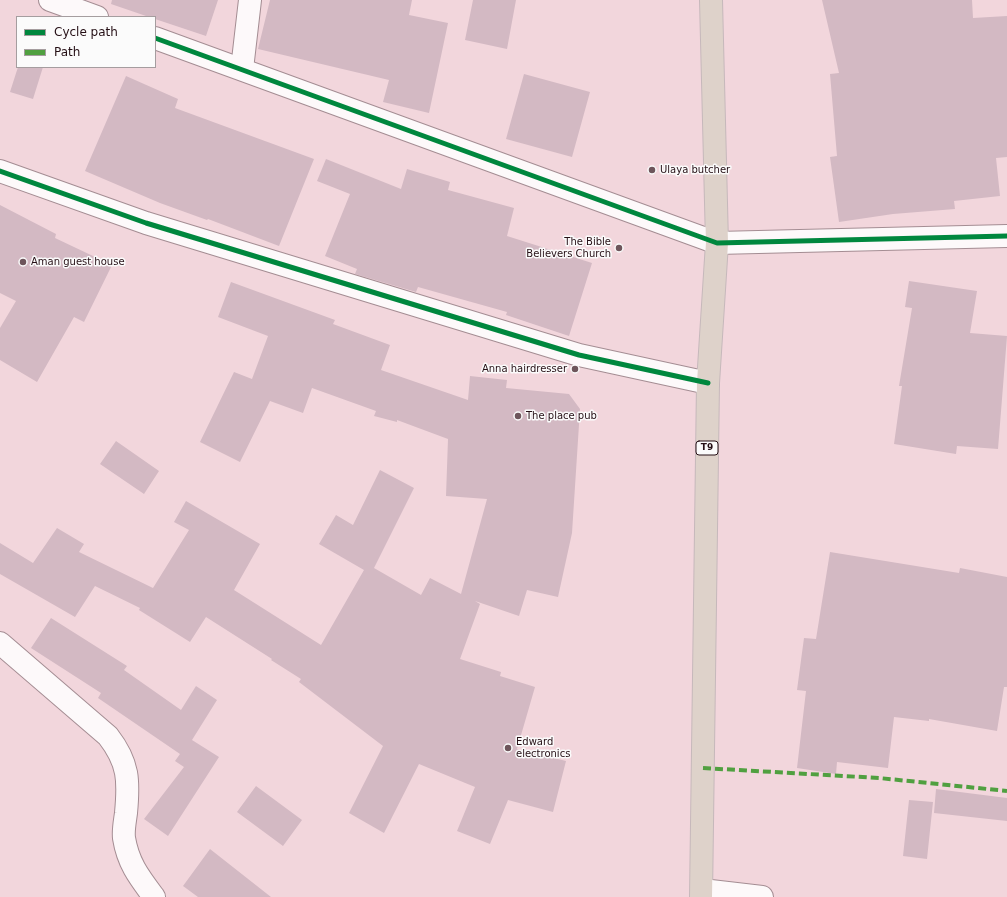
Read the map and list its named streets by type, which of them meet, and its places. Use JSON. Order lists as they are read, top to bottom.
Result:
{
  "streets": {
    "highway": ["T9"]
  },
  "places": [
    "Ulaya butcher",
    "The Bible Believers Church",
    "Aman guest house",
    "Anna hairdresser",
    "The place pub",
    "Edward electronics"
  ],
  "legend": ["Cycle path", "Path"]
}
